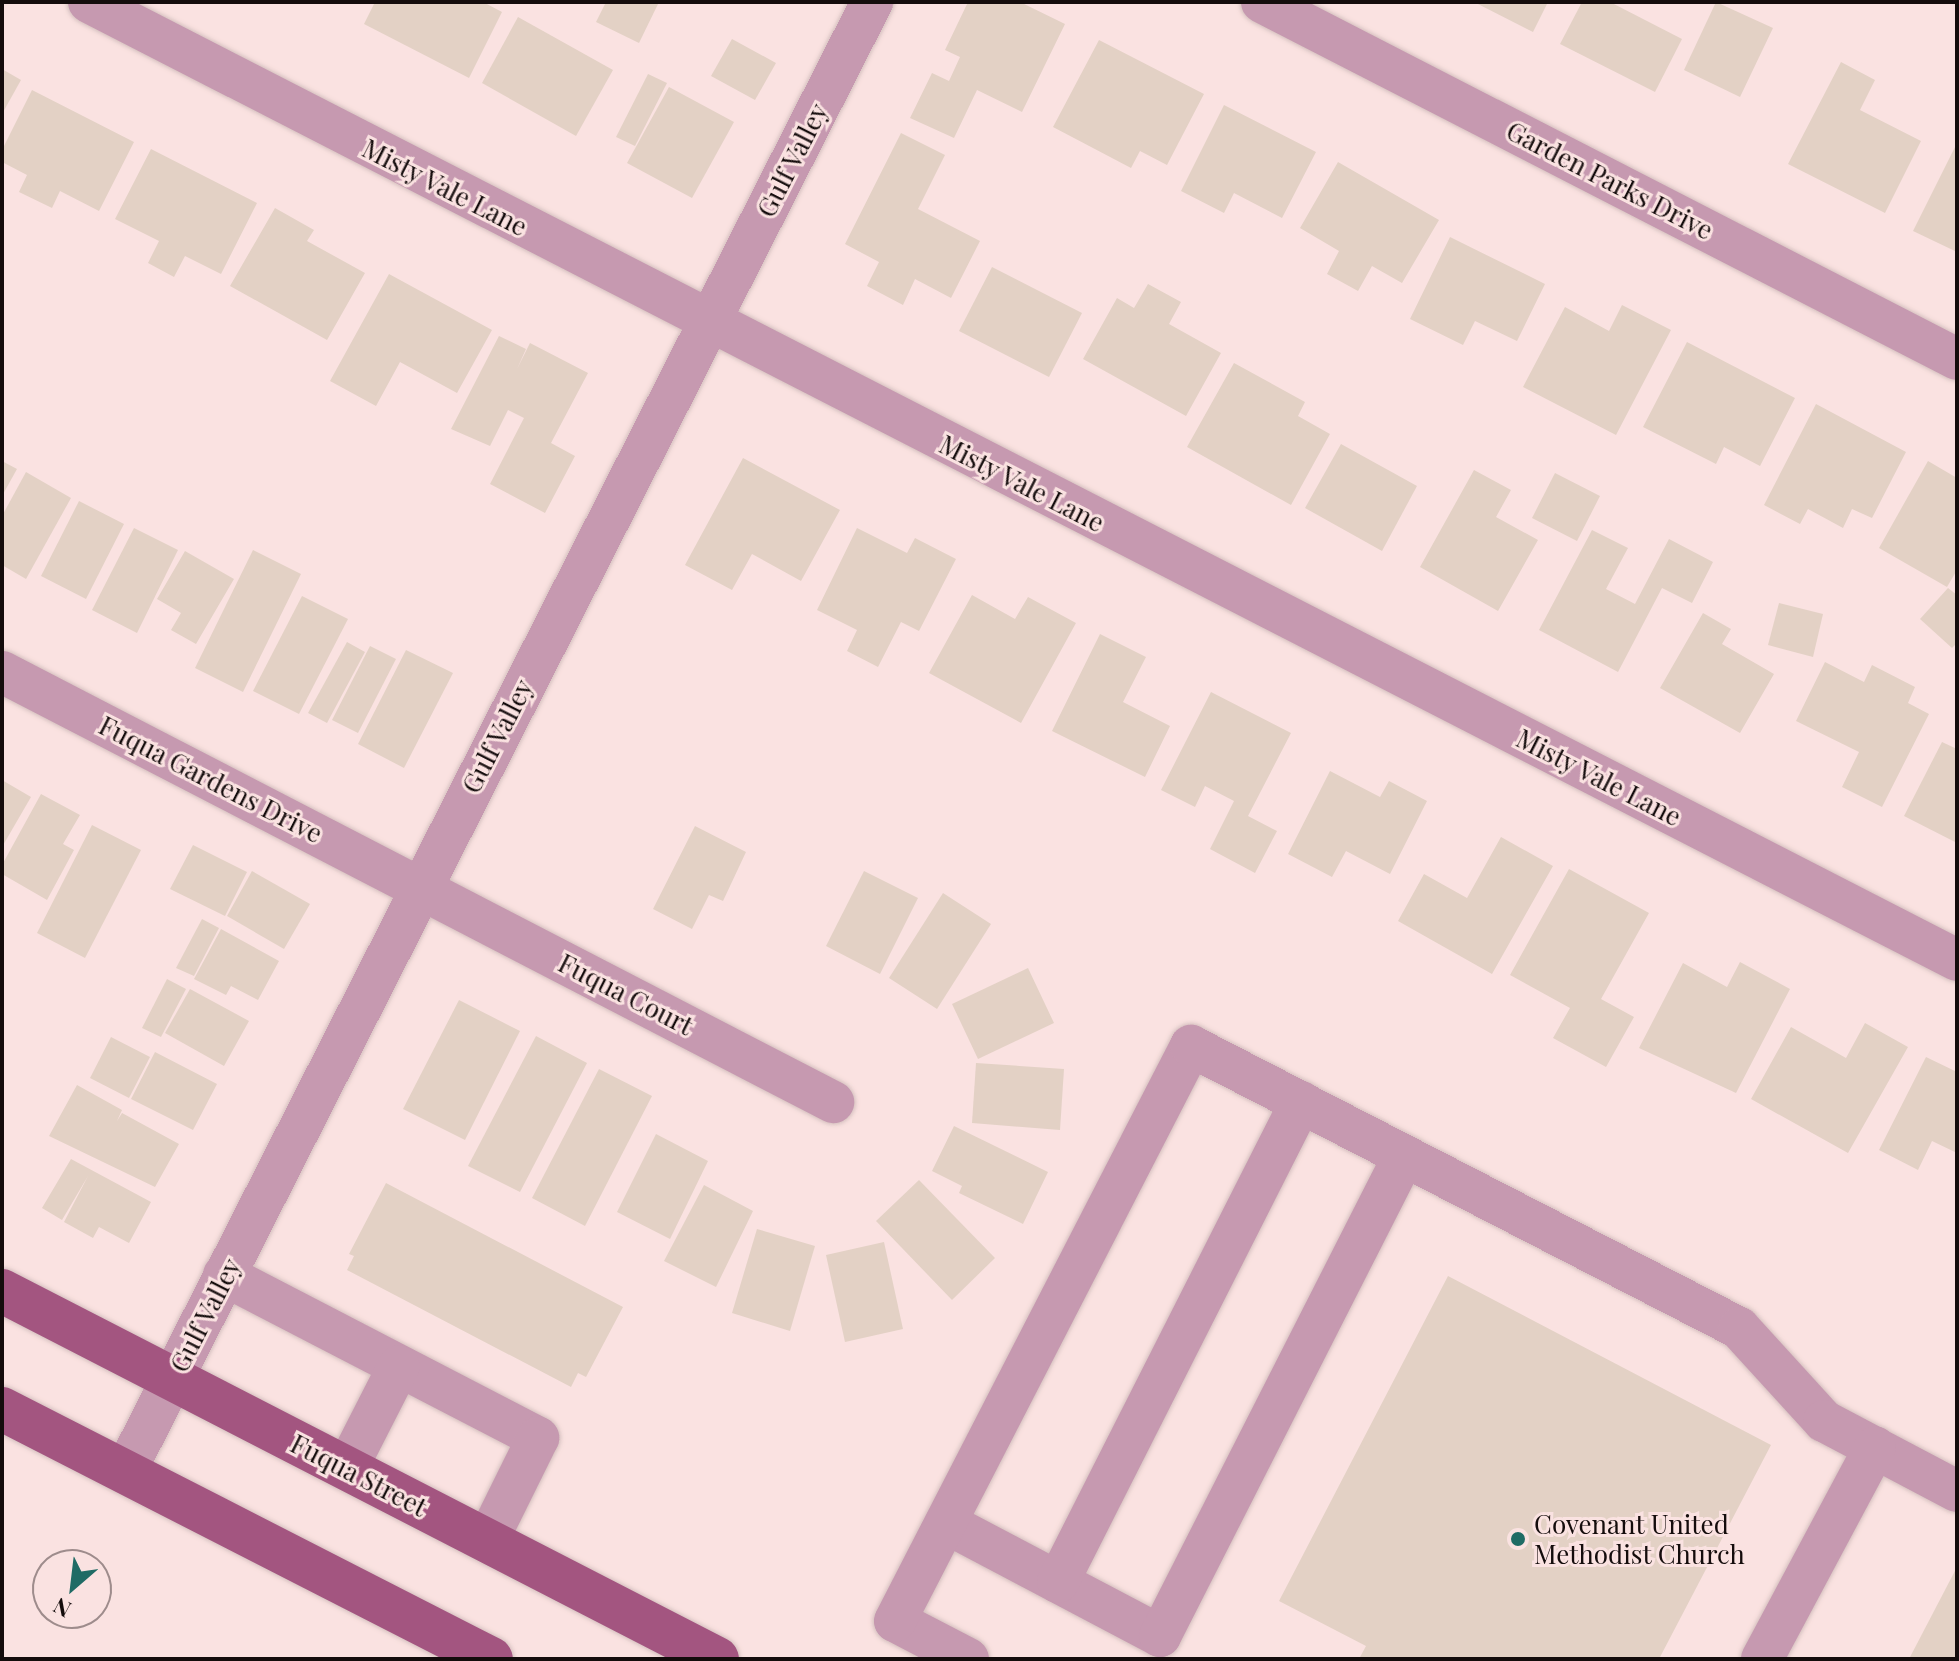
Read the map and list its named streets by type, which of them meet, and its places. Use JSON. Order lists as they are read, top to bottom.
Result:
{
  "streets": {
    "main road": ["Fuqua Street"],
    "street": [
      "Gulf Valley",
      "Garden Parks Drive",
      "Misty Vale Lane",
      "Fuqua Gardens Drive",
      "Fuqua Court"
    ]
  },
  "crossings": [
    ["Gulf Valley", "Misty Vale Lane"],
    ["Gulf Valley", "Fuqua Gardens Drive"],
    ["Gulf Valley", "Fuqua Court"],
    ["Gulf Valley", "Fuqua Street"],
    ["Fuqua Gardens Drive", "Fuqua Court"]
  ],
  "places": ["Covenant United Methodist Church"],
  "north": "bottom left"
}
